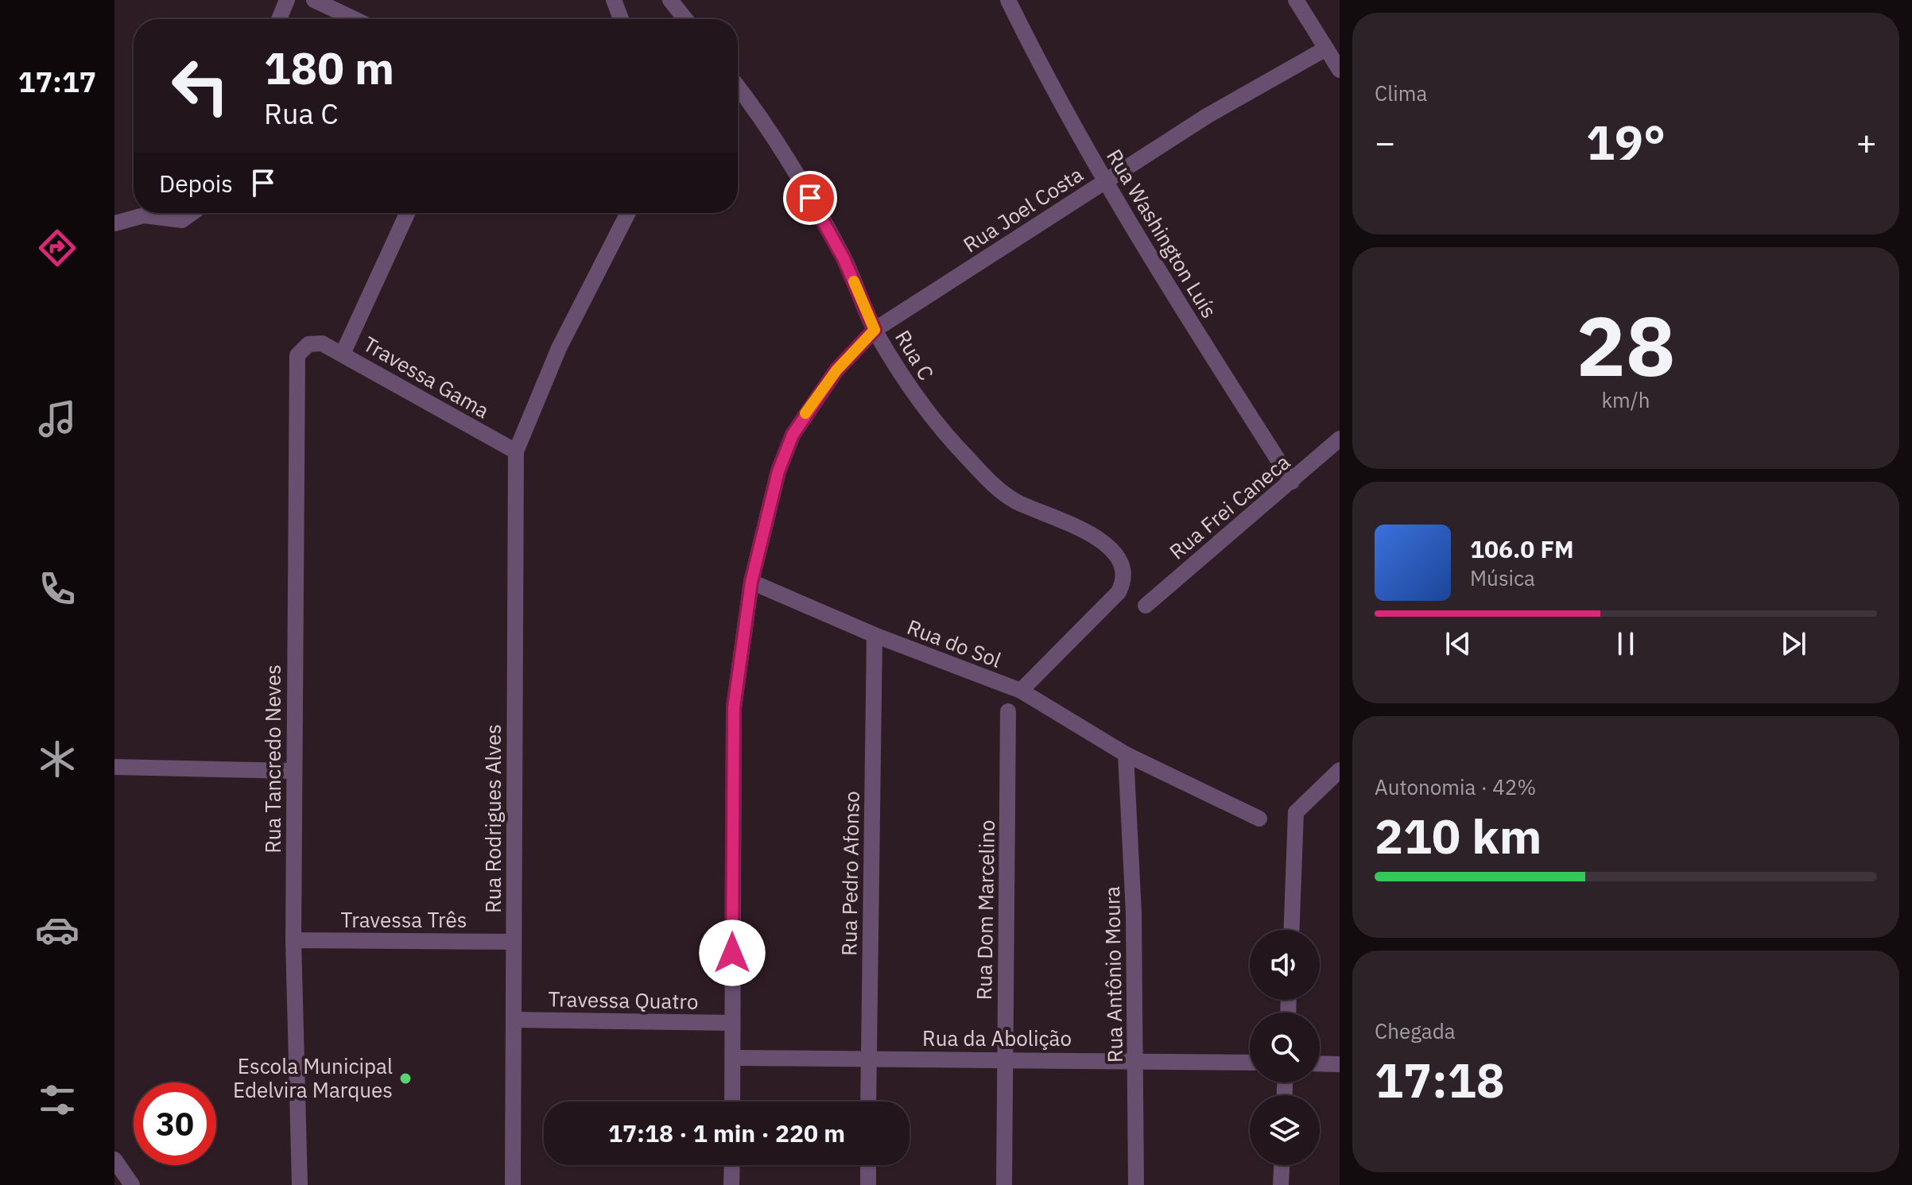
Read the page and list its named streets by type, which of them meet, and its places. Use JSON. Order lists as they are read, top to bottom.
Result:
{
  "streets": {
    "street": [
      "Rua Joel Costa",
      "Rua Washington Luís",
      "Rua C",
      "Travessa Gama",
      "Rua Frei Caneca",
      "Rua do Sol",
      "Rua Tancredo Neves",
      "Rua Rodrigues Alves",
      "Rua Pedro Afonso",
      "Rua Dom Marcelino",
      "Travessa Três",
      "Rua Antônio Moura",
      "Travessa Quatro",
      "Rua da Abolição"
    ]
  },
  "crossings": [
    ["Rua Joel Costa", "Rua Washington Luís"],
    ["Rua Joel Costa", "Rua C"],
    ["Rua Joel Costa", "Rua do Sol"],
    ["Rua Joel Costa", "Travessa Quatro"],
    ["Rua Joel Costa", "Rua da Abolição"],
    ["Rua Washington Luís", "Rua Frei Caneca"],
    ["Rua C", "Rua do Sol"],
    ["Travessa Gama", "Rua Tancredo Neves"],
    ["Travessa Gama", "Rua Rodrigues Alves"],
    ["Rua do Sol", "Rua Pedro Afonso"],
    ["Rua do Sol", "Rua Antônio Moura"],
    ["Rua Tancredo Neves", "Travessa Três"],
    ["Rua Rodrigues Alves", "Travessa Três"],
    ["Rua Rodrigues Alves", "Travessa Quatro"],
    ["Rua Pedro Afonso", "Rua da Abolição"],
    ["Rua Dom Marcelino", "Rua da Abolição"],
    ["Rua Antônio Moura", "Rua da Abolição"]
  ],
  "places": ["Escola Municipal Edelvira Marques"],
  "page": {
    "tabs": "17:17",
    "tile": [
      "Clima",
      ["28", "km/h"],
      ["Autonomia · 42%", "210 km"],
      ["Chegada", "17:18"]
    ],
    "turn": ["180 m", "Rua C"],
    "heat": ["−", "19°", "+"],
    "then": "Depois",
    "song": ["106.0 FM", "Música"],
    "limit": "30",
    "trip": "17:18 · 1 min · 220 m"
  }
}
